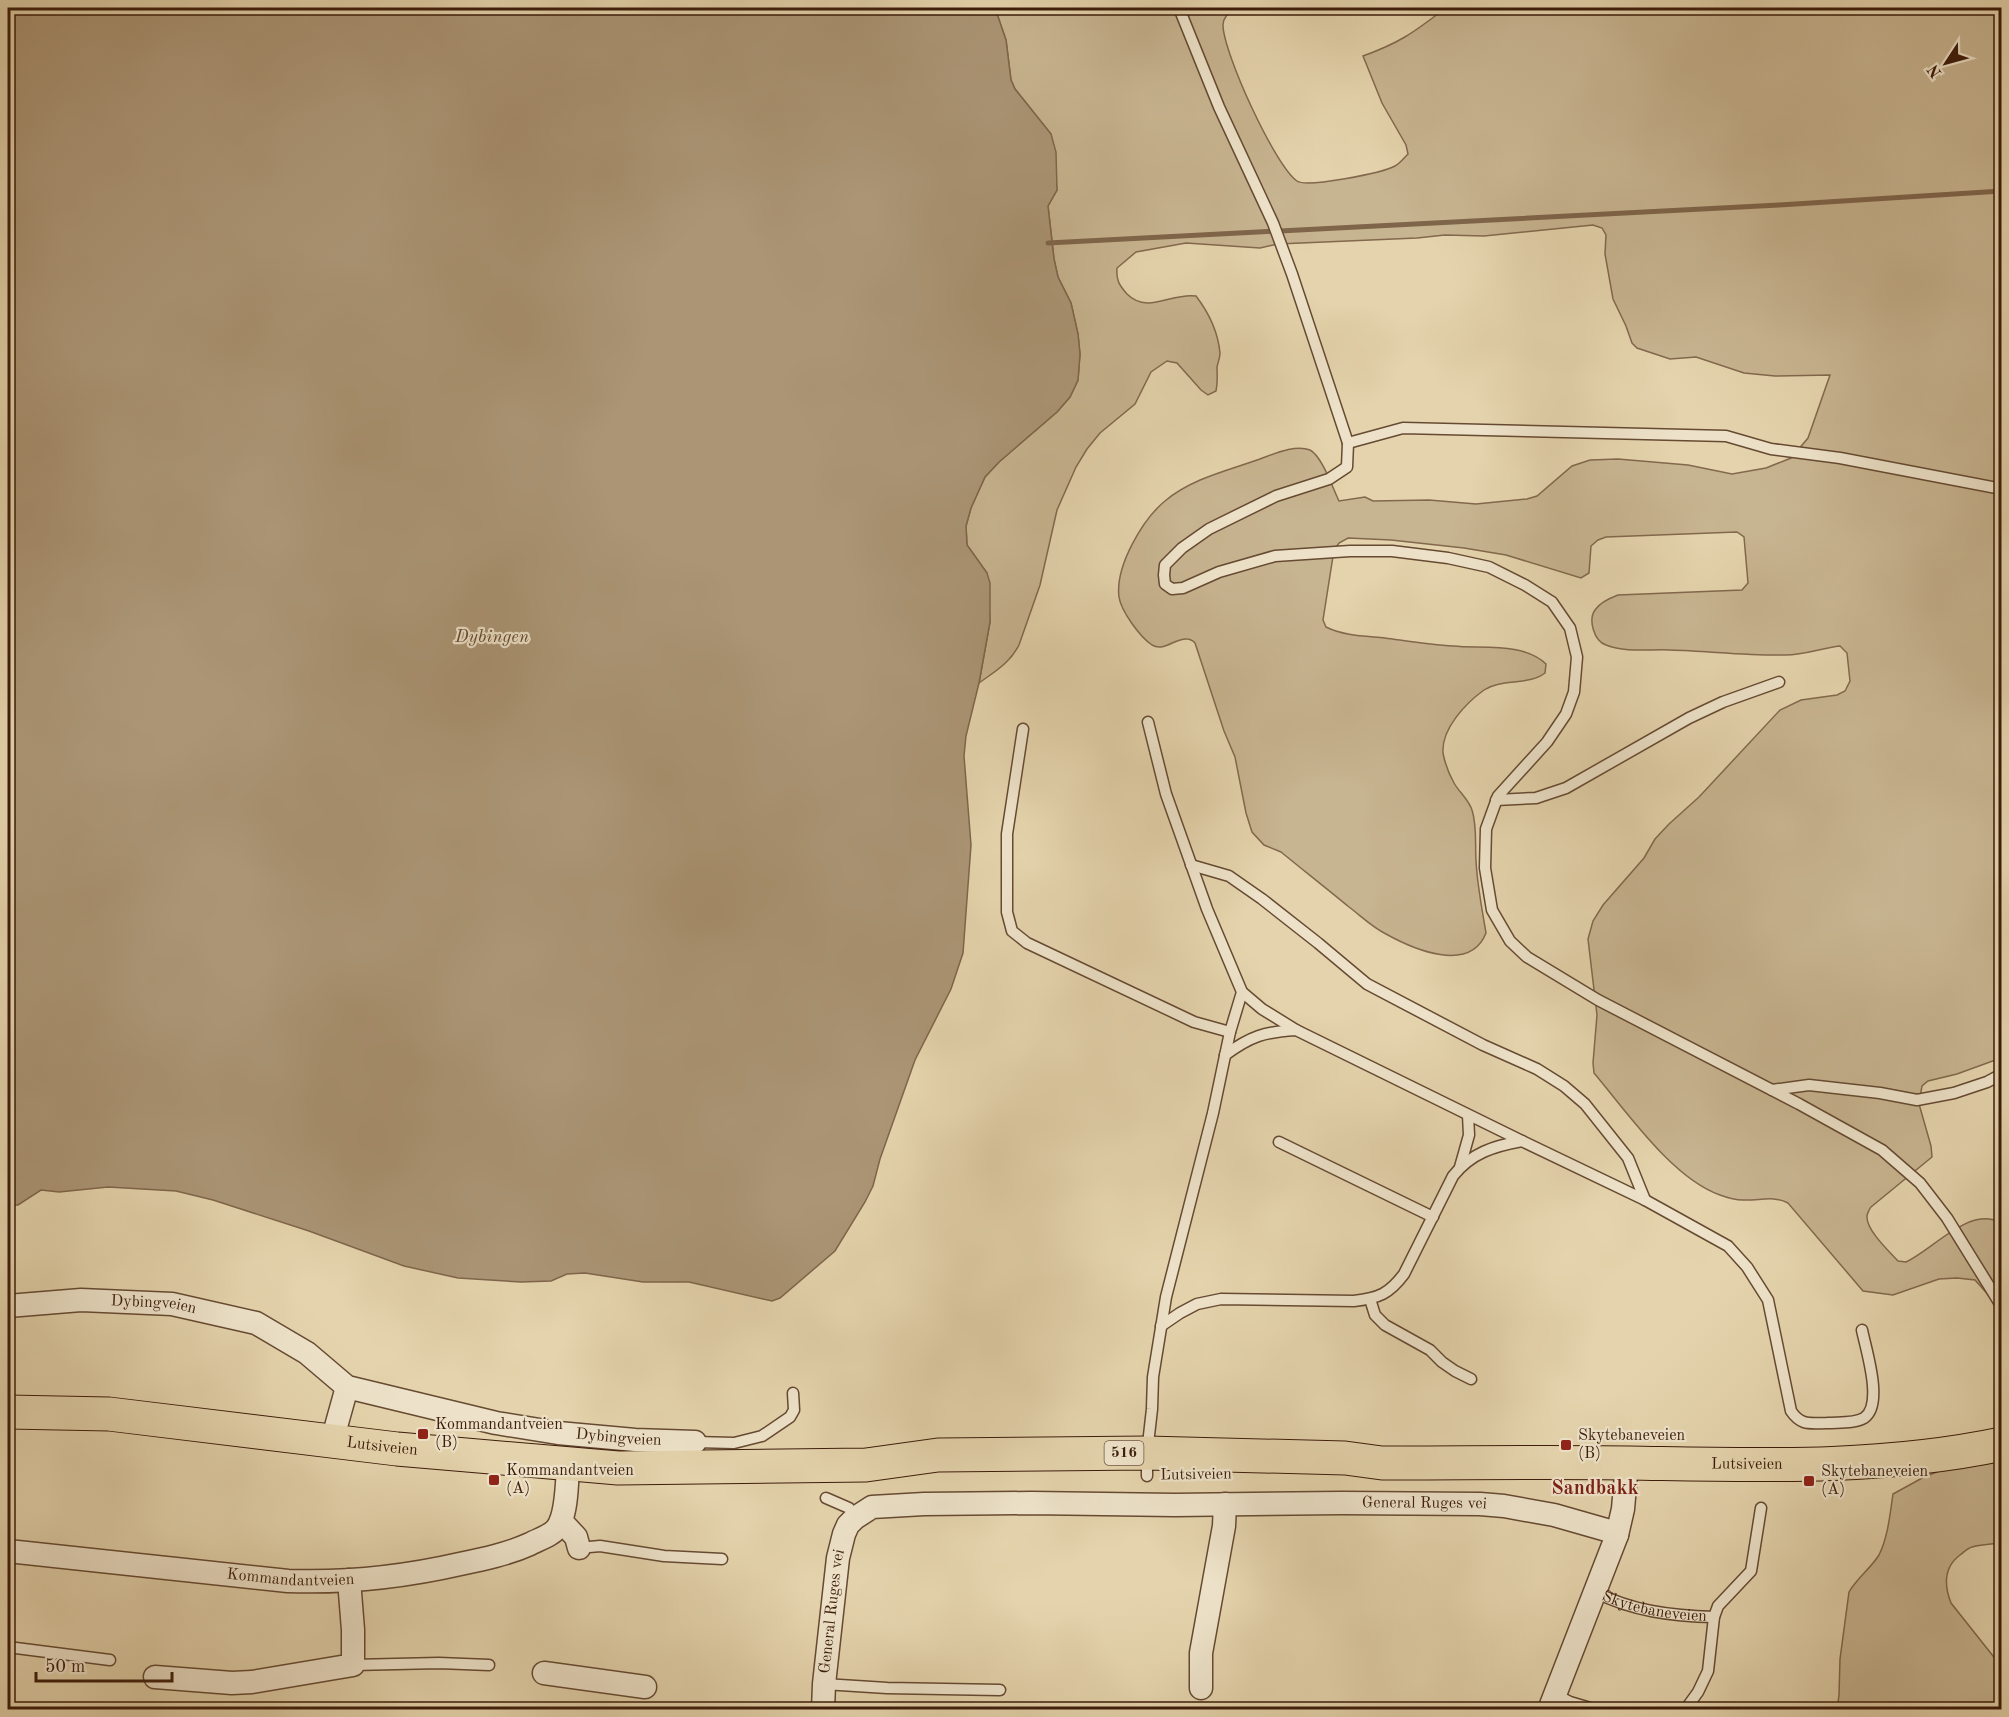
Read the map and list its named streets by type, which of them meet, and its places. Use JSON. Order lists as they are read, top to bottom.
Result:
{
  "streets": {
    "main road": ["Lutsiveien", "516"],
    "street": [
      "Dybingveien",
      "General Ruges vei",
      "Kommandantveien",
      "Skytebaneveien"
    ]
  },
  "crossings": [
    ["Lutsiveien", "Skytebaneveien"],
    ["General Ruges vei", "Skytebaneveien"]
  ],
  "districts": ["Sandbakk"],
  "water": ["Dybingen"],
  "places": {
    "transit": [
      "Kommandantveien (B)",
      "Skytebaneveien (B)",
      "Kommandantveien (A)",
      "Skytebaneveien (A)"
    ]
  },
  "scale_bar": "50 m",
  "north": "bottom left"
}
